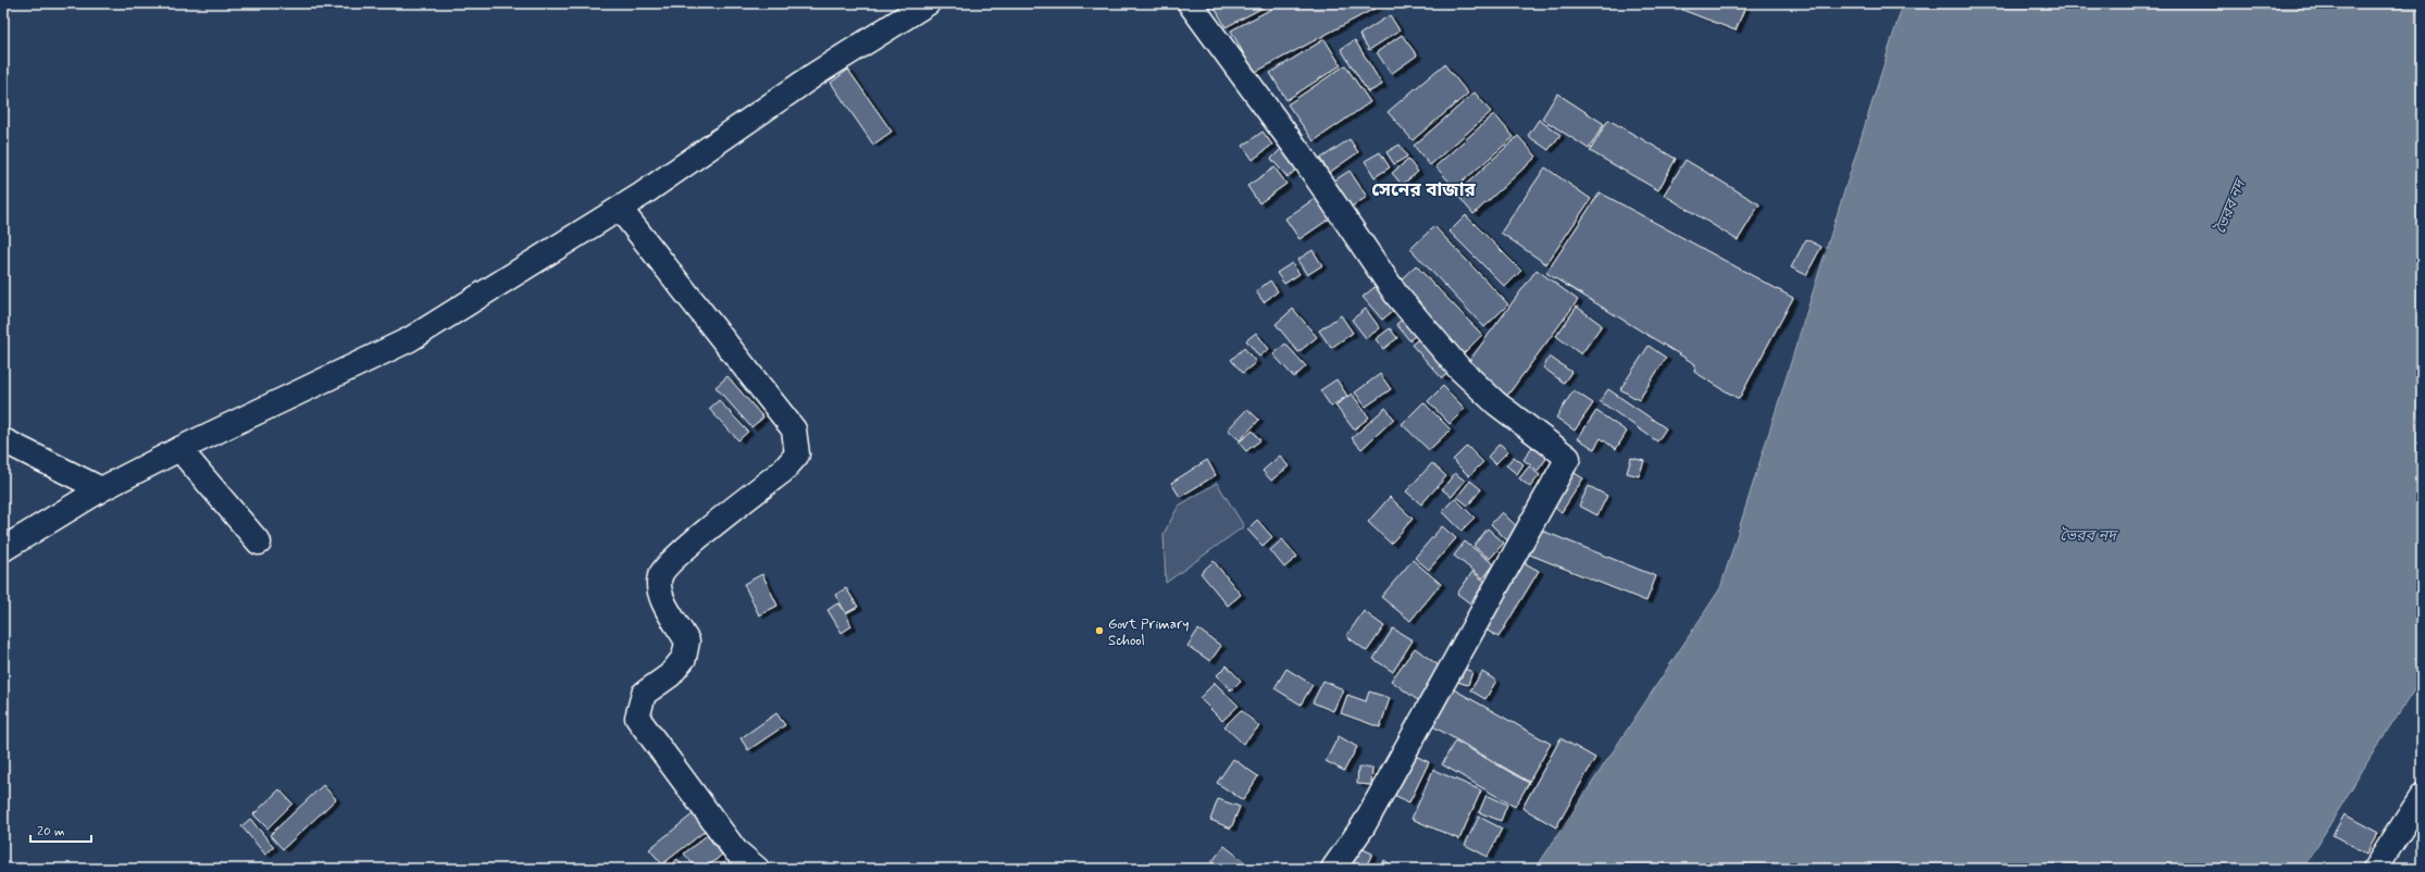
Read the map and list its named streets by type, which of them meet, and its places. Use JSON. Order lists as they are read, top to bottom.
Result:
{
  "districts": ["সেনের বাজার"],
  "water": ["ভৈরব নদ"],
  "places": ["Govt Primary School"],
  "scale_bar": "20 m"
}
